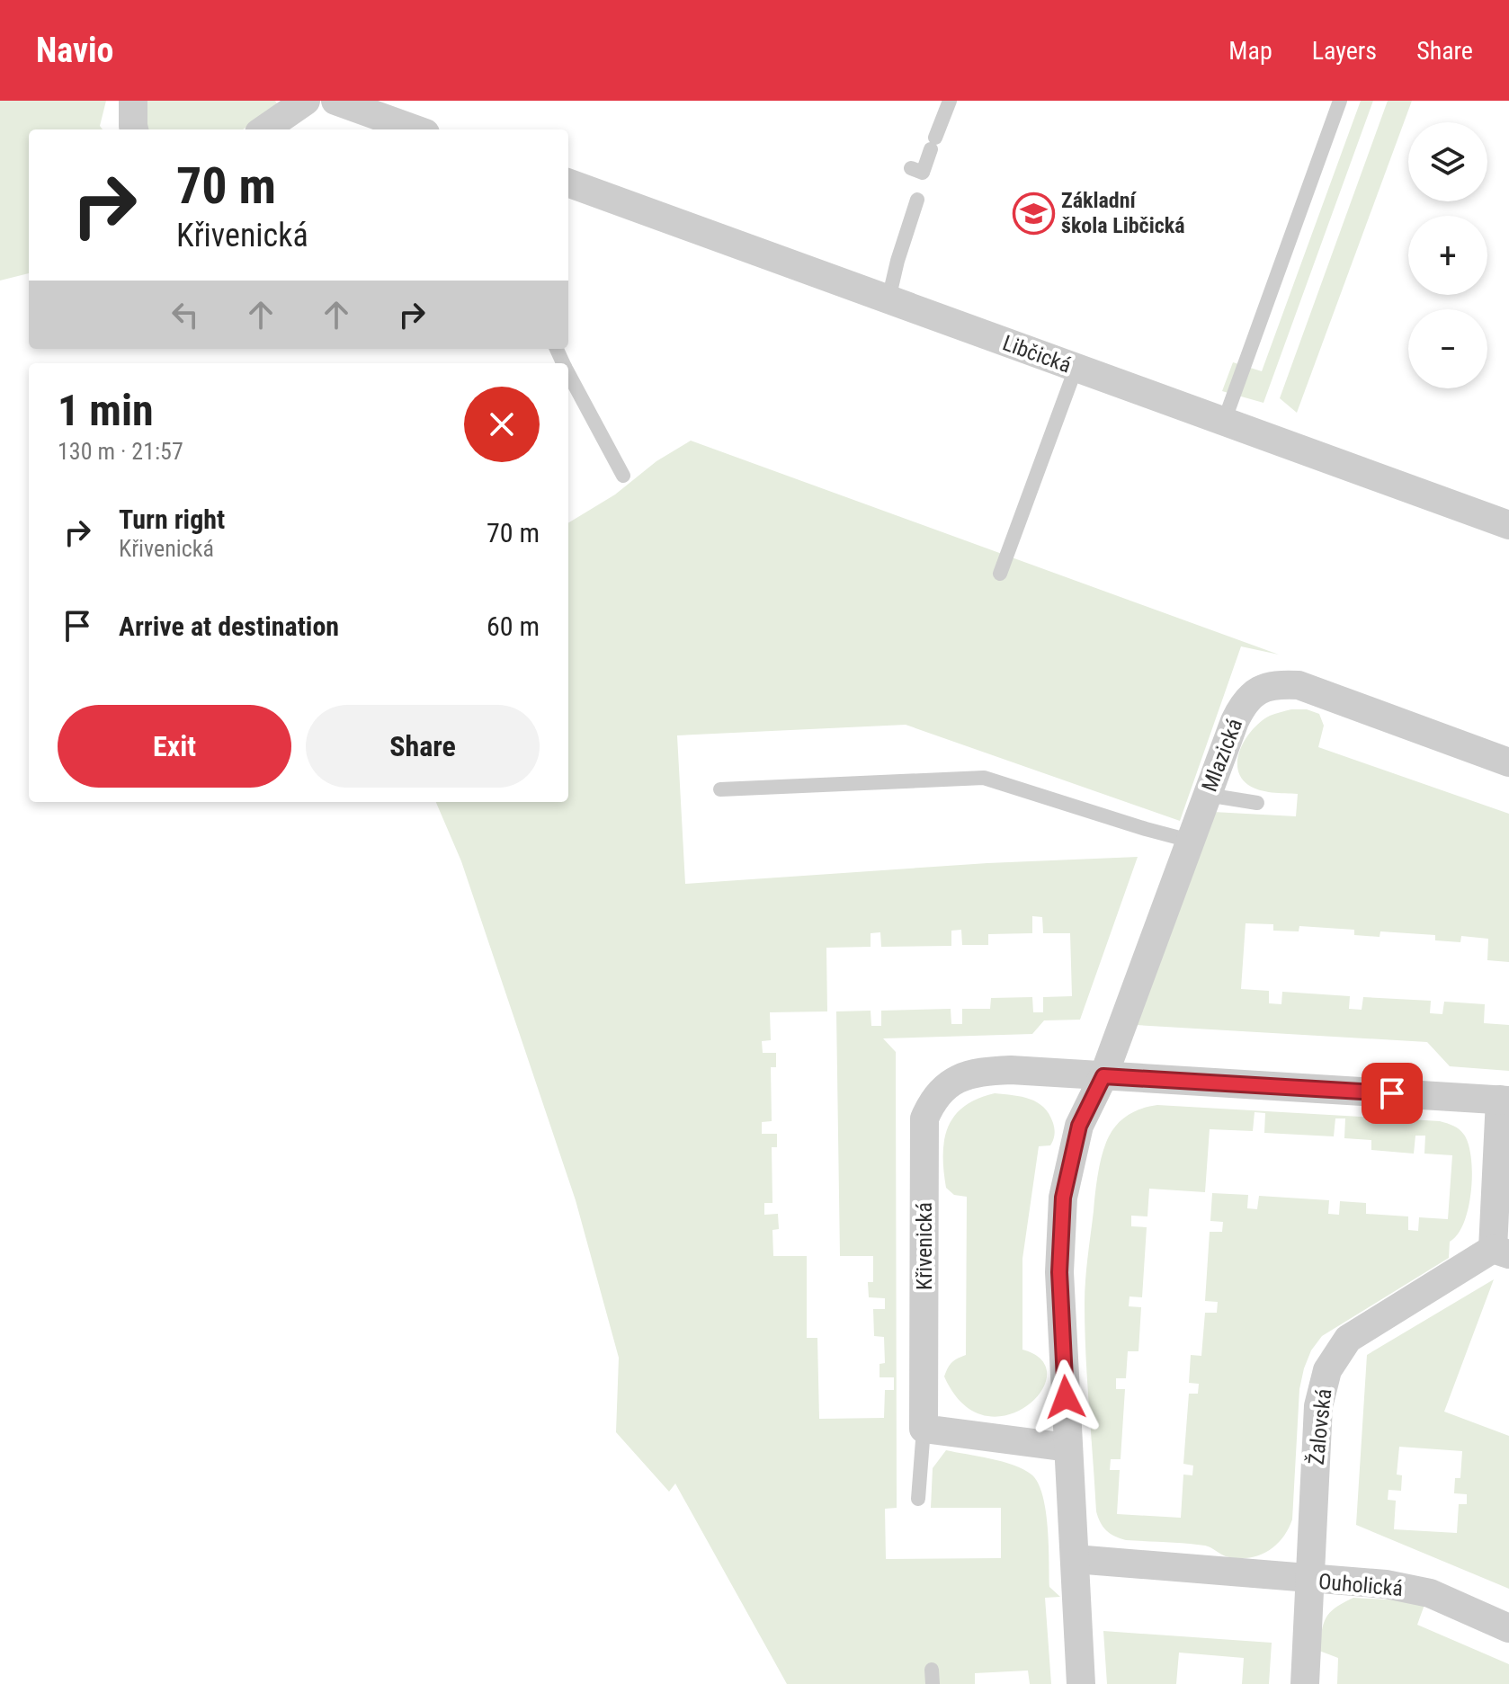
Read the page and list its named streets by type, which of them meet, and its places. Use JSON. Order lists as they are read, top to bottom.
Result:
{
  "streets": {
    "street": [
      "Libčická",
      "Mlazická",
      "Křivenická",
      "Žalovská",
      "Ouholická"
    ]
  },
  "crossings": [
    ["Mlazická", "Křivenická"],
    ["Žalovská", "Ouholická"]
  ],
  "places": {
    "school or university": ["Základní škola Libčická"]
  },
  "page": {
    "header": "Navio",
    "nav": ["Map", "Layers", "Share"],
    "map_buttons": ["+", "−"],
    "turn": ["70 m", "Křivenická"],
    "heading": ["1 min", "130 m · 21:57"],
    "list": [
      {
        "name": "Turn right",
        "note": "Křivenická",
        "value": "70 m"
      },
      {
        "name": "Arrive at destination",
        "value": "60 m"
      }
    ],
    "buttons": ["Exit", "Share"]
  }
}
